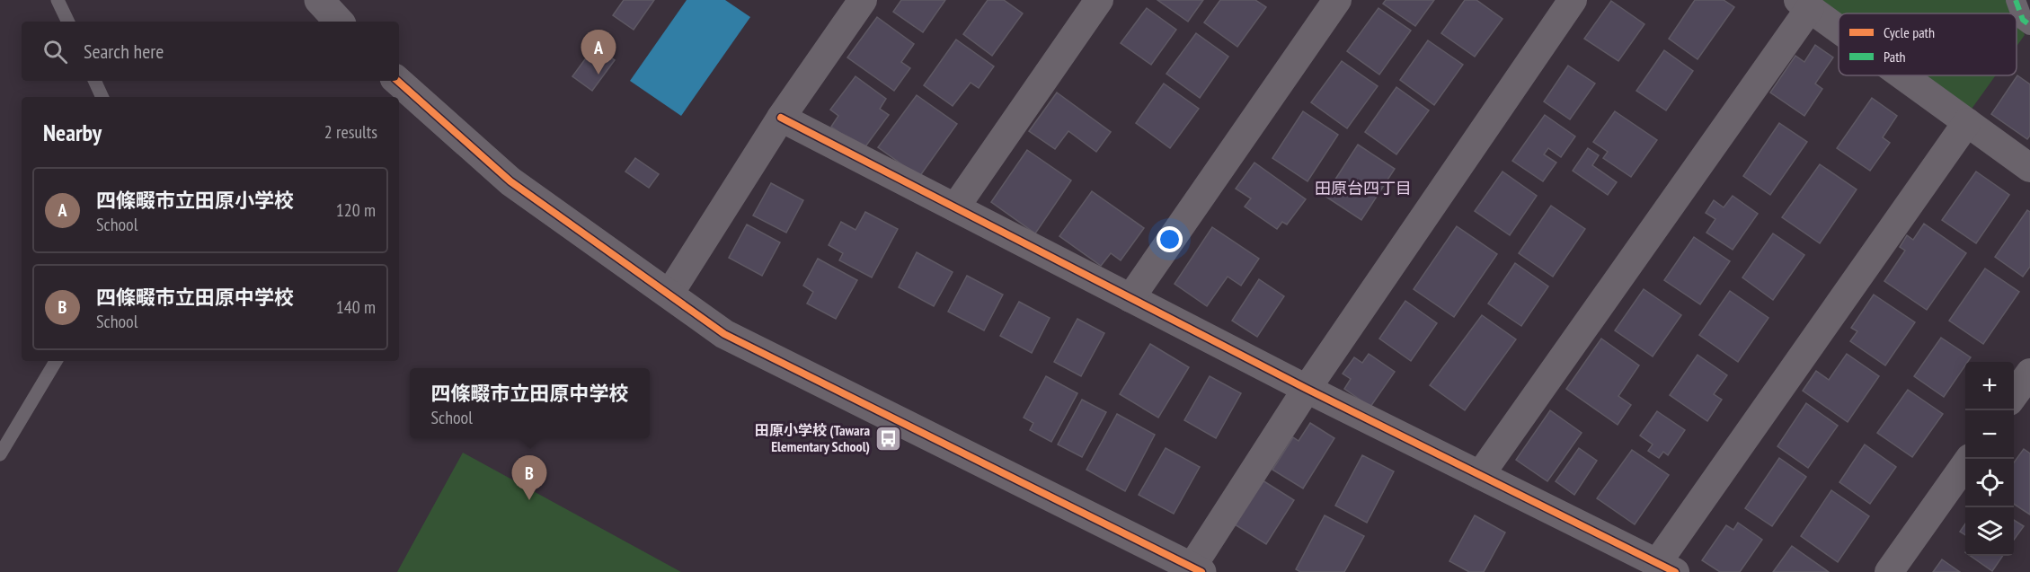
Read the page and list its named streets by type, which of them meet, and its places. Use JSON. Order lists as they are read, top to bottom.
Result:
{
  "districts": ["田原台四丁目"],
  "places": {
    "bus stop": ["田原小学校 (Tawara Elementary School)"]
  },
  "legend": ["Cycle path", "Path"],
  "page": {
    "search": "Search here",
    "pins": ["A", "B"],
    "heading": ["Nearby", "2 results"],
    "list": [
      {
        "mark": "A",
        "name": "四條畷市立田原小学校",
        "note": "School",
        "value": "120 m"
      },
      {
        "mark": "B",
        "name": "四條畷市立田原中学校",
        "note": "School",
        "value": "140 m"
      }
    ],
    "map_buttons": ["+", "−"],
    "popup": ["四條畷市立田原中学校", "School"]
  }
}
